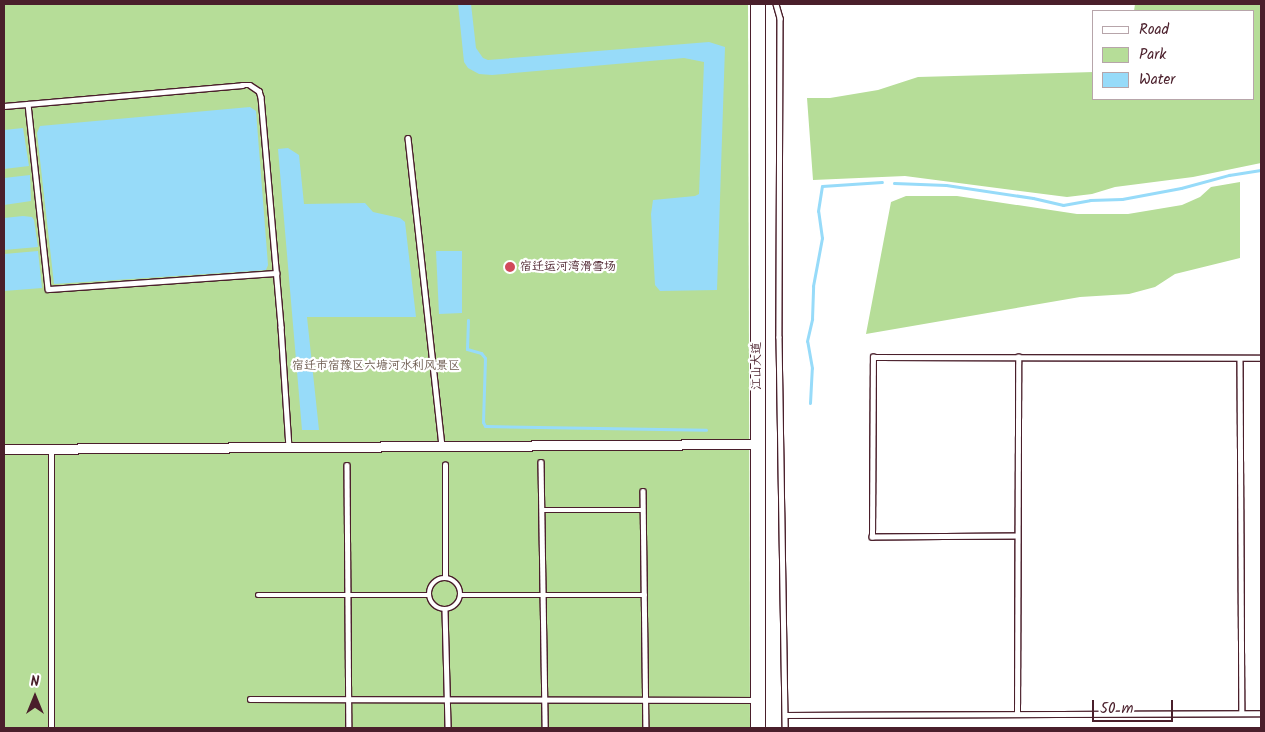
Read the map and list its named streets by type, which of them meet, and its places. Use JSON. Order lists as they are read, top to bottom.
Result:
{
  "streets": {
    "main road": ["江山大道"]
  },
  "parks": ["宿迁市宿豫区六塘河水利风景区"],
  "places": ["宿迁运河湾滑雪场"],
  "legend": ["Road", "Park", "Water"],
  "scale_bar": "50 m",
  "north": "top"
}
